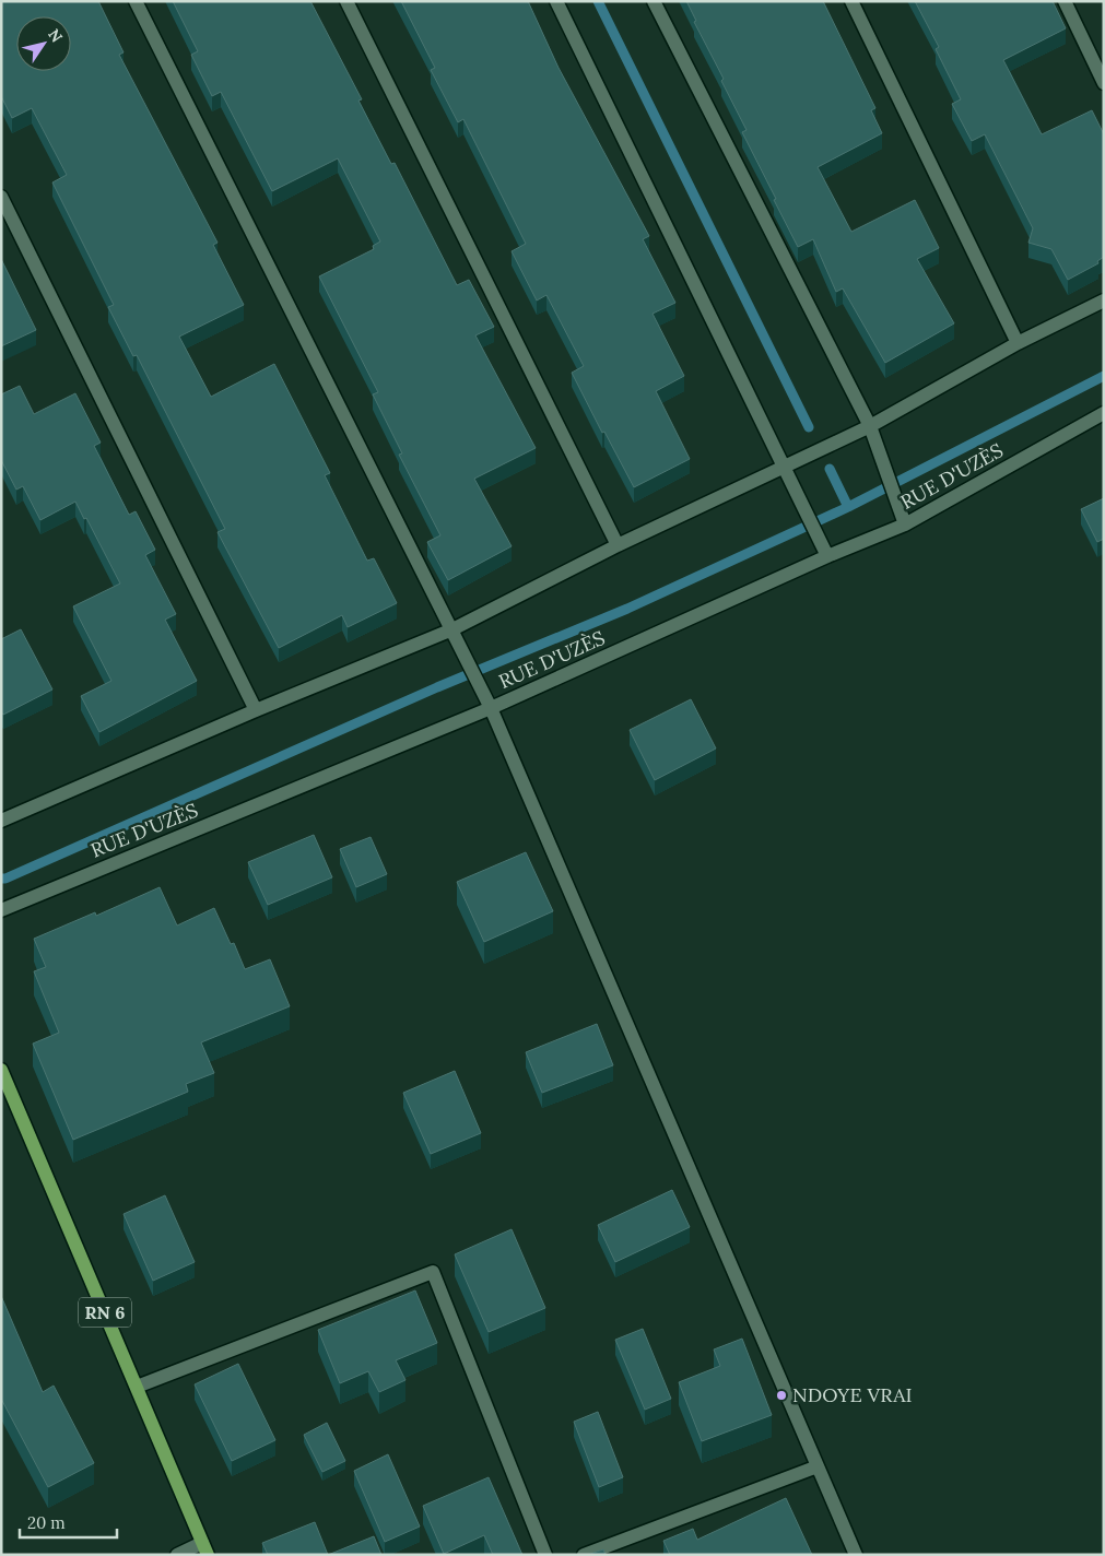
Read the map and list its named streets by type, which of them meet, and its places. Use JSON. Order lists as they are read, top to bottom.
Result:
{
  "streets": {
    "main road": ["RN 6"],
    "street": ["RUE D'UZÈS"]
  },
  "places": ["NDOYE VRAI"],
  "scale_bar": "20 m",
  "north": "top right"
}
